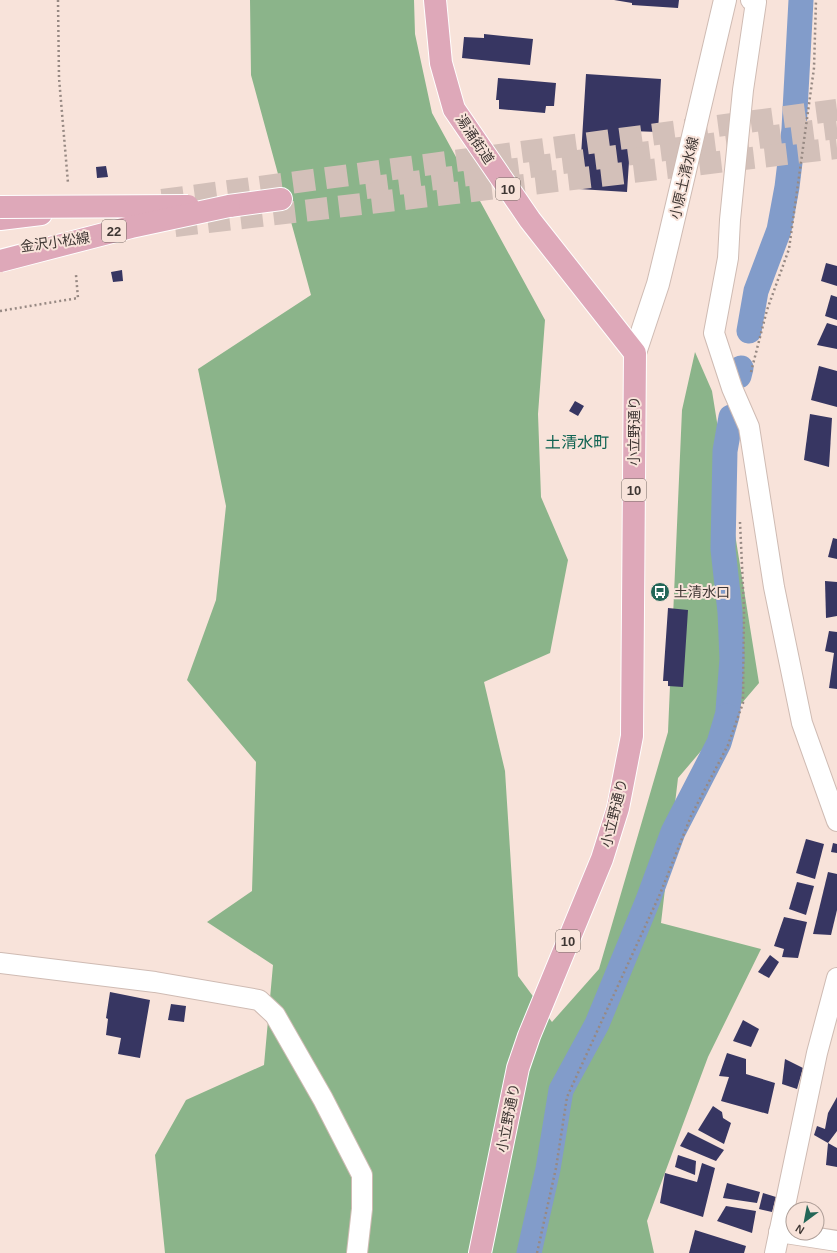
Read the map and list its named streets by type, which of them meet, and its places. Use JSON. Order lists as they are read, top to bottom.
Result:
{
  "streets": {
    "main road": [
      "湯涌街道",
      "小原土清水線",
      "10",
      "22",
      "金沢小松線",
      "小立野通り"
    ]
  },
  "crossings": [
    ["湯涌街道", "小原土清水線"],
    ["湯涌街道", "小立野通り"],
    ["小原土清水線", "小立野通り"]
  ],
  "districts": ["土清水町"],
  "places": {
    "bus stop": ["土清水口"]
  },
  "north": "bottom left"
}
